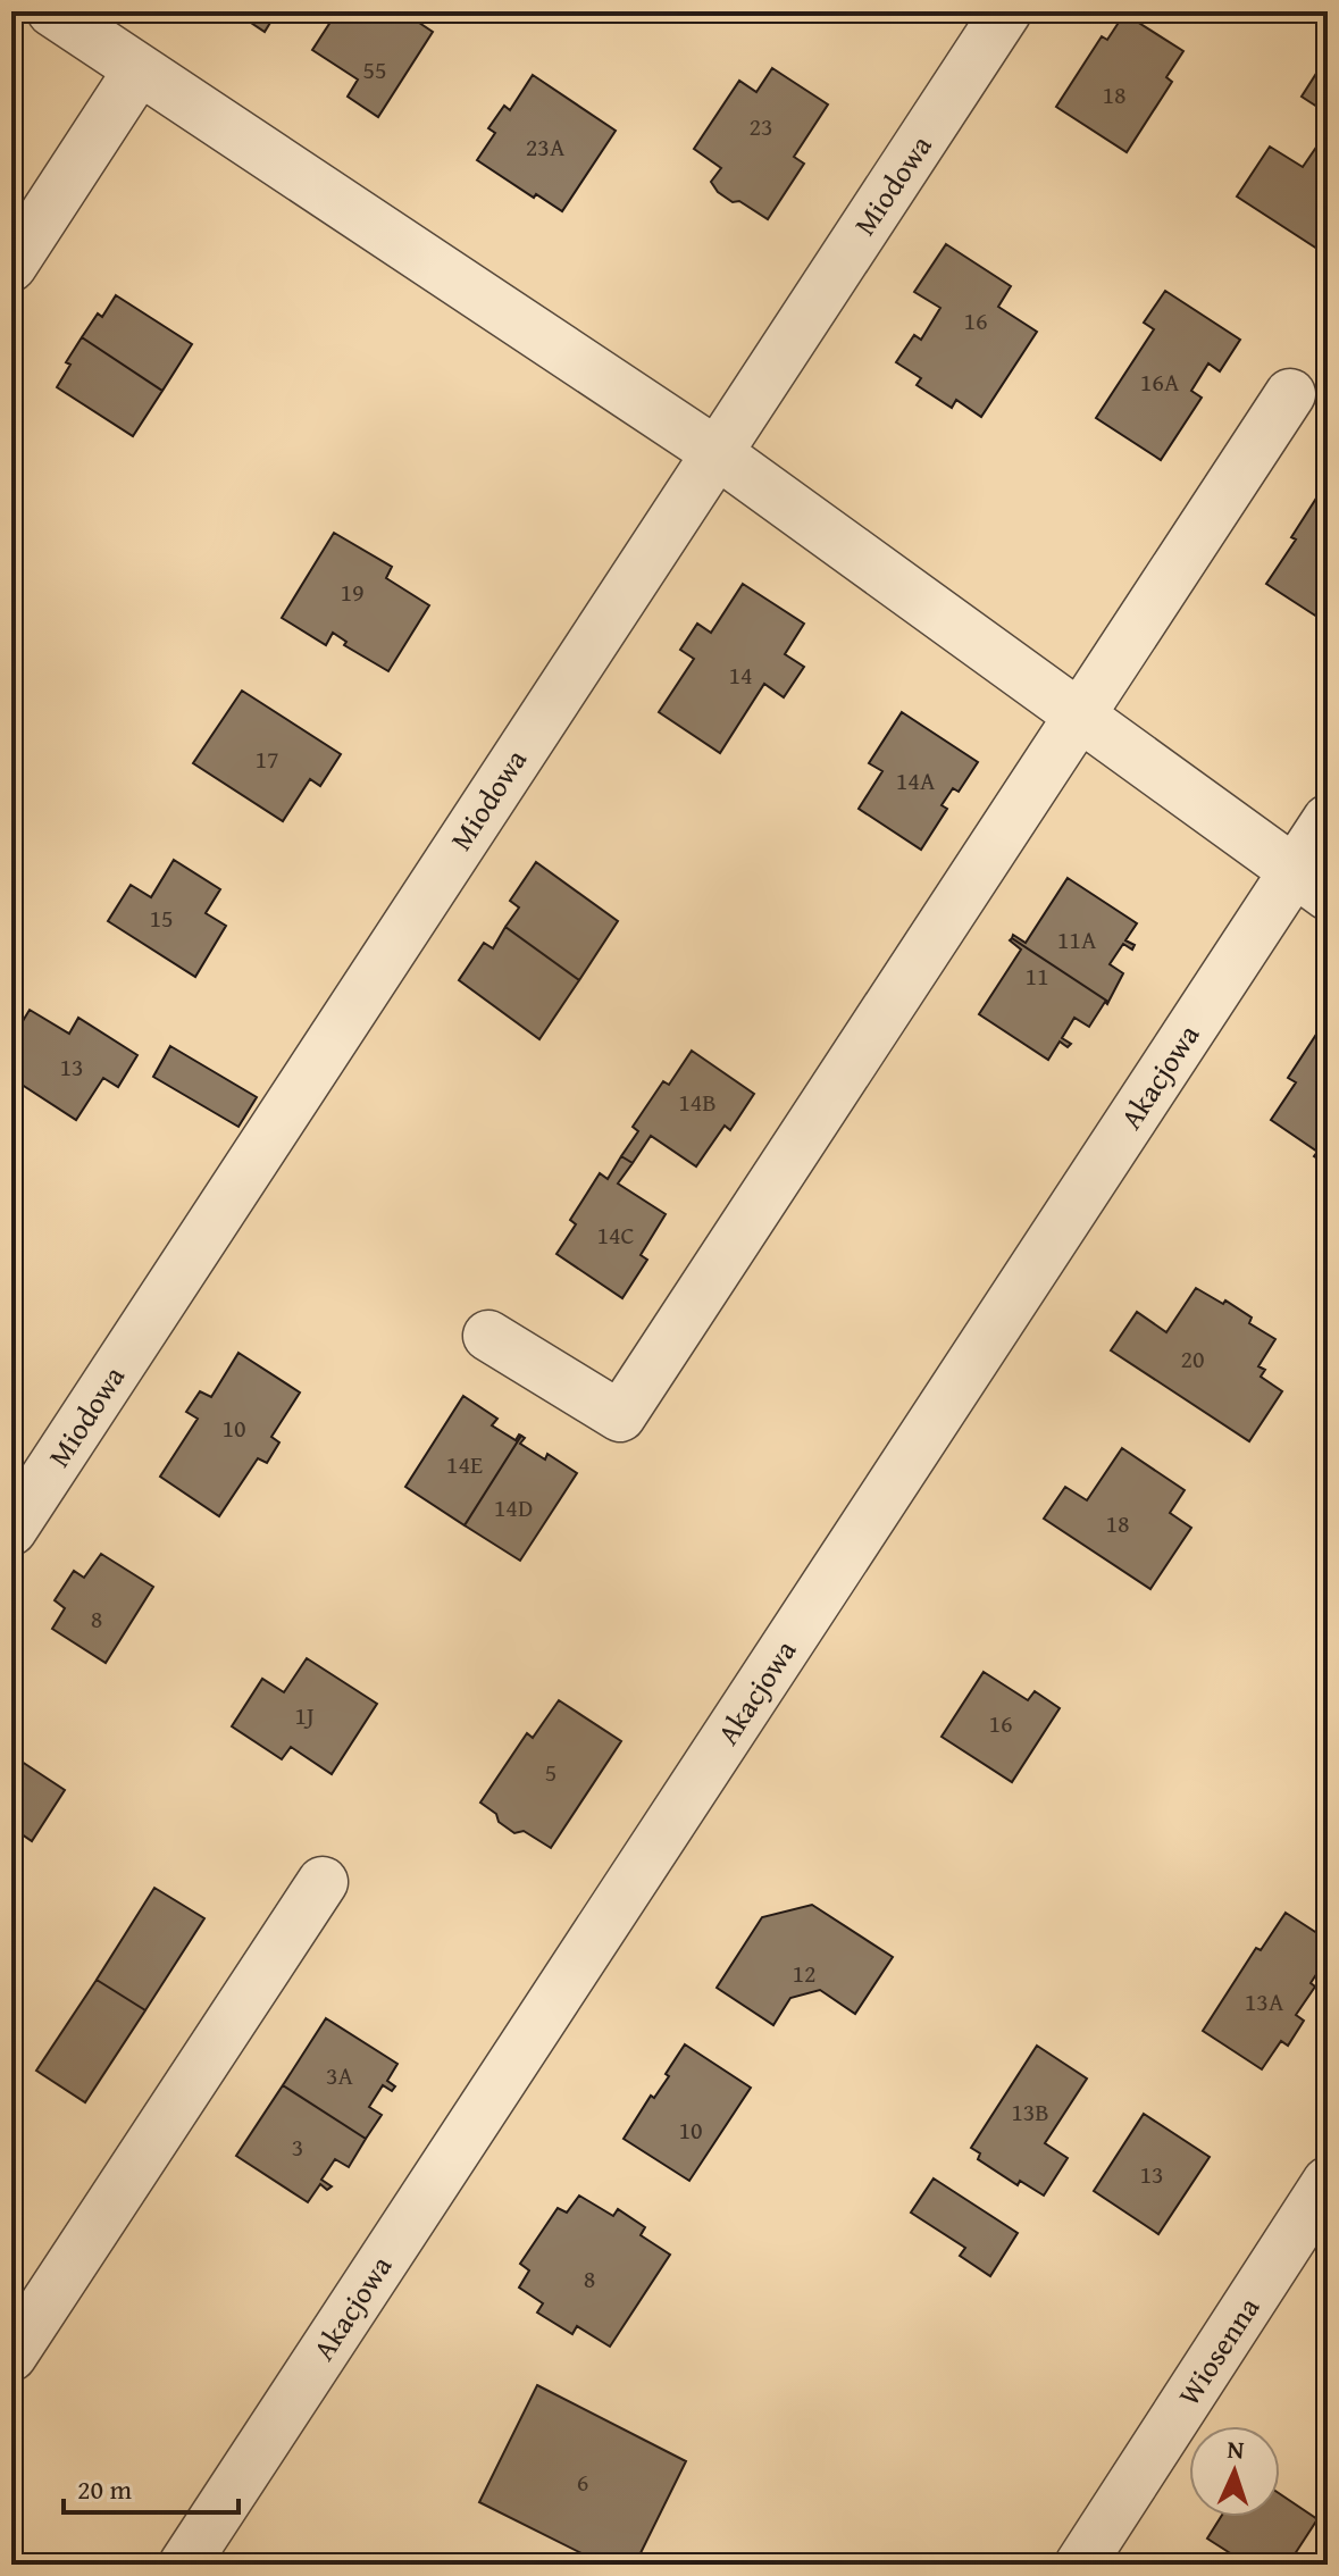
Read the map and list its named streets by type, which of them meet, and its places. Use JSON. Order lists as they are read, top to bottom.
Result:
{
  "streets": {
    "street": ["Miodowa", "Akacjowa", "Wiosenna"]
  },
  "house_numbers": [
    "55",
    "18",
    "23",
    "23A",
    "16",
    "16A",
    "19",
    "14",
    "17",
    "14A",
    "15",
    "11A",
    "11",
    "13",
    "14B",
    "14C",
    "20",
    "10",
    "14E",
    "14D",
    "18",
    "8",
    "1J",
    "16",
    "5",
    "12",
    "13A",
    "3A",
    "13B",
    "10",
    "3",
    "13",
    "8",
    "6"
  ],
  "scale_bar": "20 m",
  "north": "top"
}
